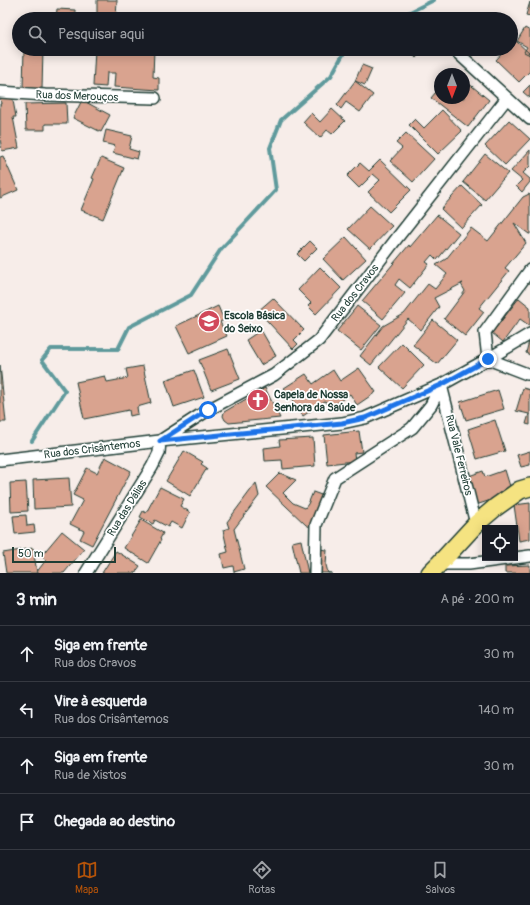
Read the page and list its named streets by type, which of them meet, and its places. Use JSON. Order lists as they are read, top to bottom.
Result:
{
  "streets": {
    "street": [
      "Rua dos Merouços",
      "Rua dos Cravos",
      "Rua dos Crisântemos",
      "Rua Vale Ferreiros",
      "Rua das Dálias"
    ]
  },
  "crossings": [
    ["Rua dos Cravos", "Rua dos Crisântemos"],
    ["Rua dos Cravos", "Rua das Dálias"],
    ["Rua dos Crisântemos", "Rua Vale Ferreiros"],
    ["Rua dos Crisântemos", "Rua das Dálias"]
  ],
  "places": {
    "school or university": ["Escola Básica do Seixo"],
    "church": ["Capela de Nossa Senhora da Saúde"]
  },
  "scale_bar": "50 m",
  "north": "bottom",
  "page": {
    "search": "Pesquisar aqui",
    "scale": "50 m",
    "heading": ["3 min", "A pé · 200 m"],
    "list": [
      ["Siga em frente", "Rua dos Cravos", "30 m"],
      ["Vire à esquerda", "Rua dos Crisântemos", "140 m"],
      ["Siga em frente", "Rua de Xistos", "30 m"],
      "Chegada ao destino"
    ],
    "nav": ["Mapa", "Rotas", "Salvos"]
  }
}
